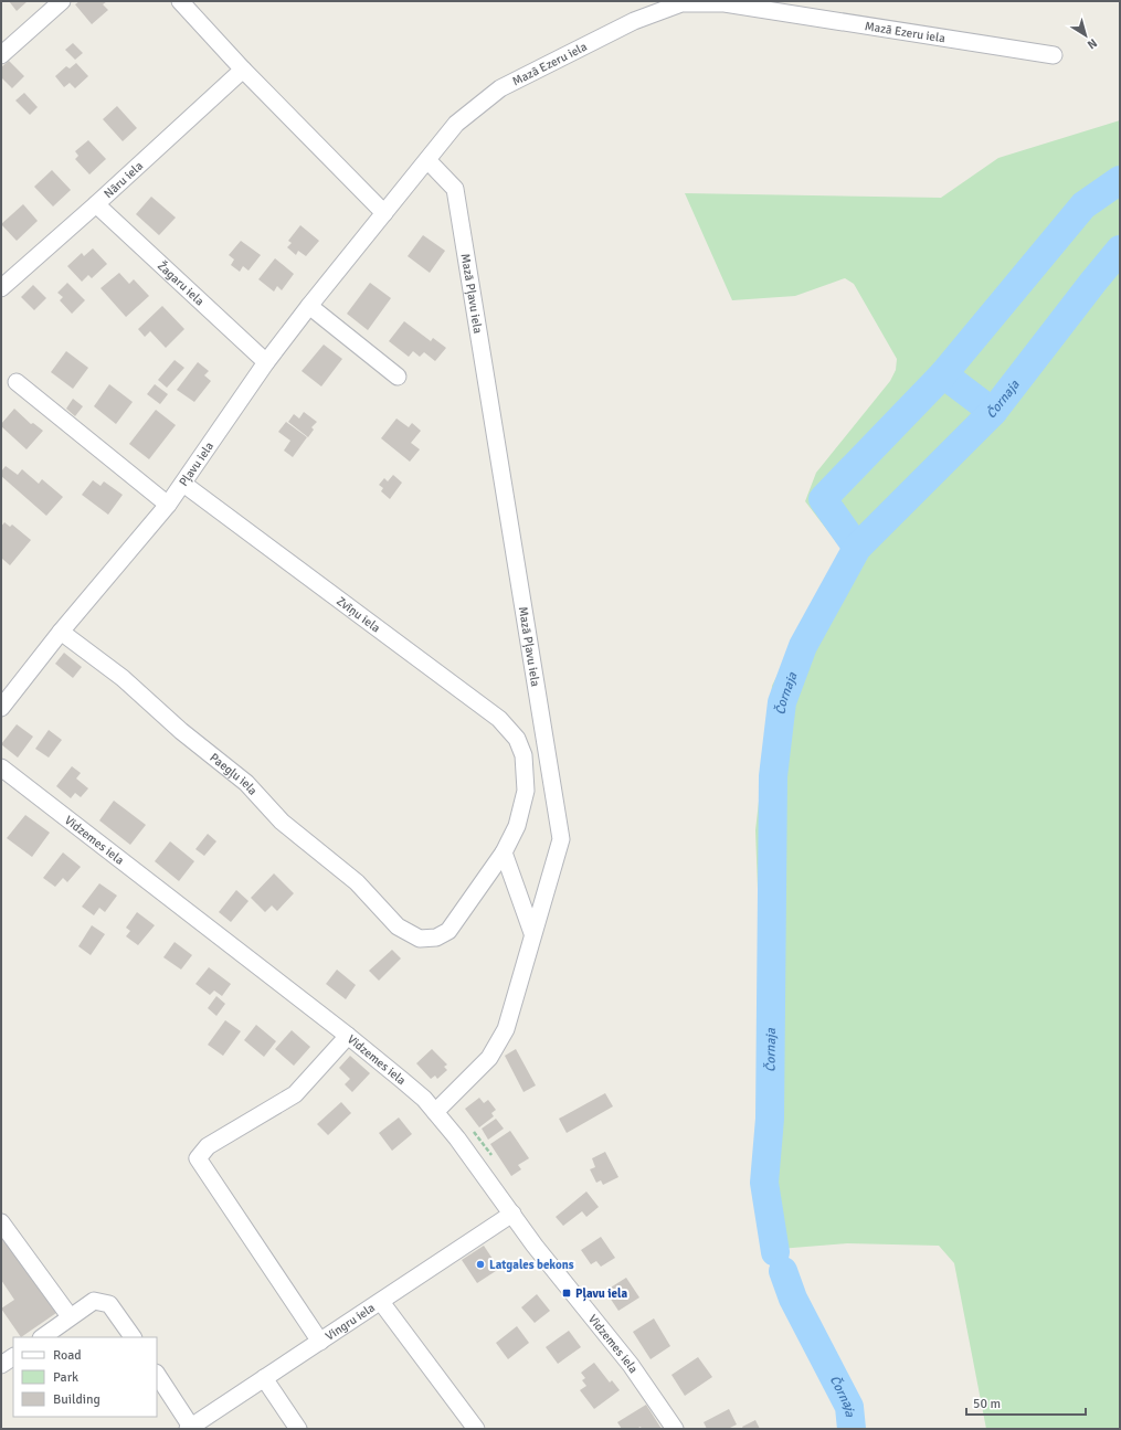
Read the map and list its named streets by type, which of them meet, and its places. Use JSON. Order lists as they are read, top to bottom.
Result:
{
  "streets": {
    "street": [
      "Mazā Ezeru iela",
      "Nāru iela",
      "Žagaru iela",
      "Mazā Pļavu iela",
      "Pļavu iela",
      "Zvīņu iela",
      "Paegļu iela",
      "Vidzemes iela",
      "Vingru iela"
    ]
  },
  "crossings": [
    ["Mazā Ezeru iela", "Mazā Pļavu iela"],
    ["Mazā Ezeru iela", "Pļavu iela"],
    ["Nāru iela", "Žagaru iela"],
    ["Žagaru iela", "Pļavu iela"],
    ["Mazā Pļavu iela", "Vidzemes iela"],
    ["Pļavu iela", "Zvīņu iela"],
    ["Pļavu iela", "Paegļu iela"],
    ["Zvīņu iela", "Paegļu iela"],
    ["Vidzemes iela", "Vingru iela"]
  ],
  "water": ["Čornaja"],
  "places": {
    "other": ["Latgales bekons"],
    "transit": ["Pļavu iela"]
  },
  "legend": ["Road", "Park", "Building"],
  "scale_bar": "50 m",
  "north": "bottom right"
}
